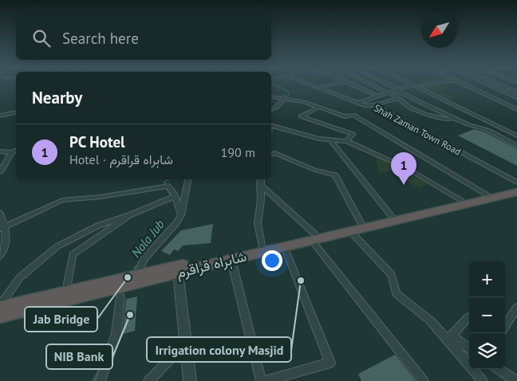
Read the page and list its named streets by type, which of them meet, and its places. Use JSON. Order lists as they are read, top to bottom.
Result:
{
  "streets": {
    "highway": ["شاہراہ قراقرم"],
    "street": ["Shah Zaman Town Road"]
  },
  "water": ["Nala Jub"],
  "places": ["Jab Bridge", "Irrigation colony Masjid", "NIB Bank"],
  "north": "bottom left",
  "page": {
    "search": "Search here",
    "heading": "Nearby",
    "list": [
      {
        "mark": "1",
        "name": "PC Hotel",
        "note": "Hotel · شاہراہ قراقرم",
        "value": "190 m"
      }
    ],
    "pins": "1",
    "map_buttons": ["+", "−"]
  }
}
